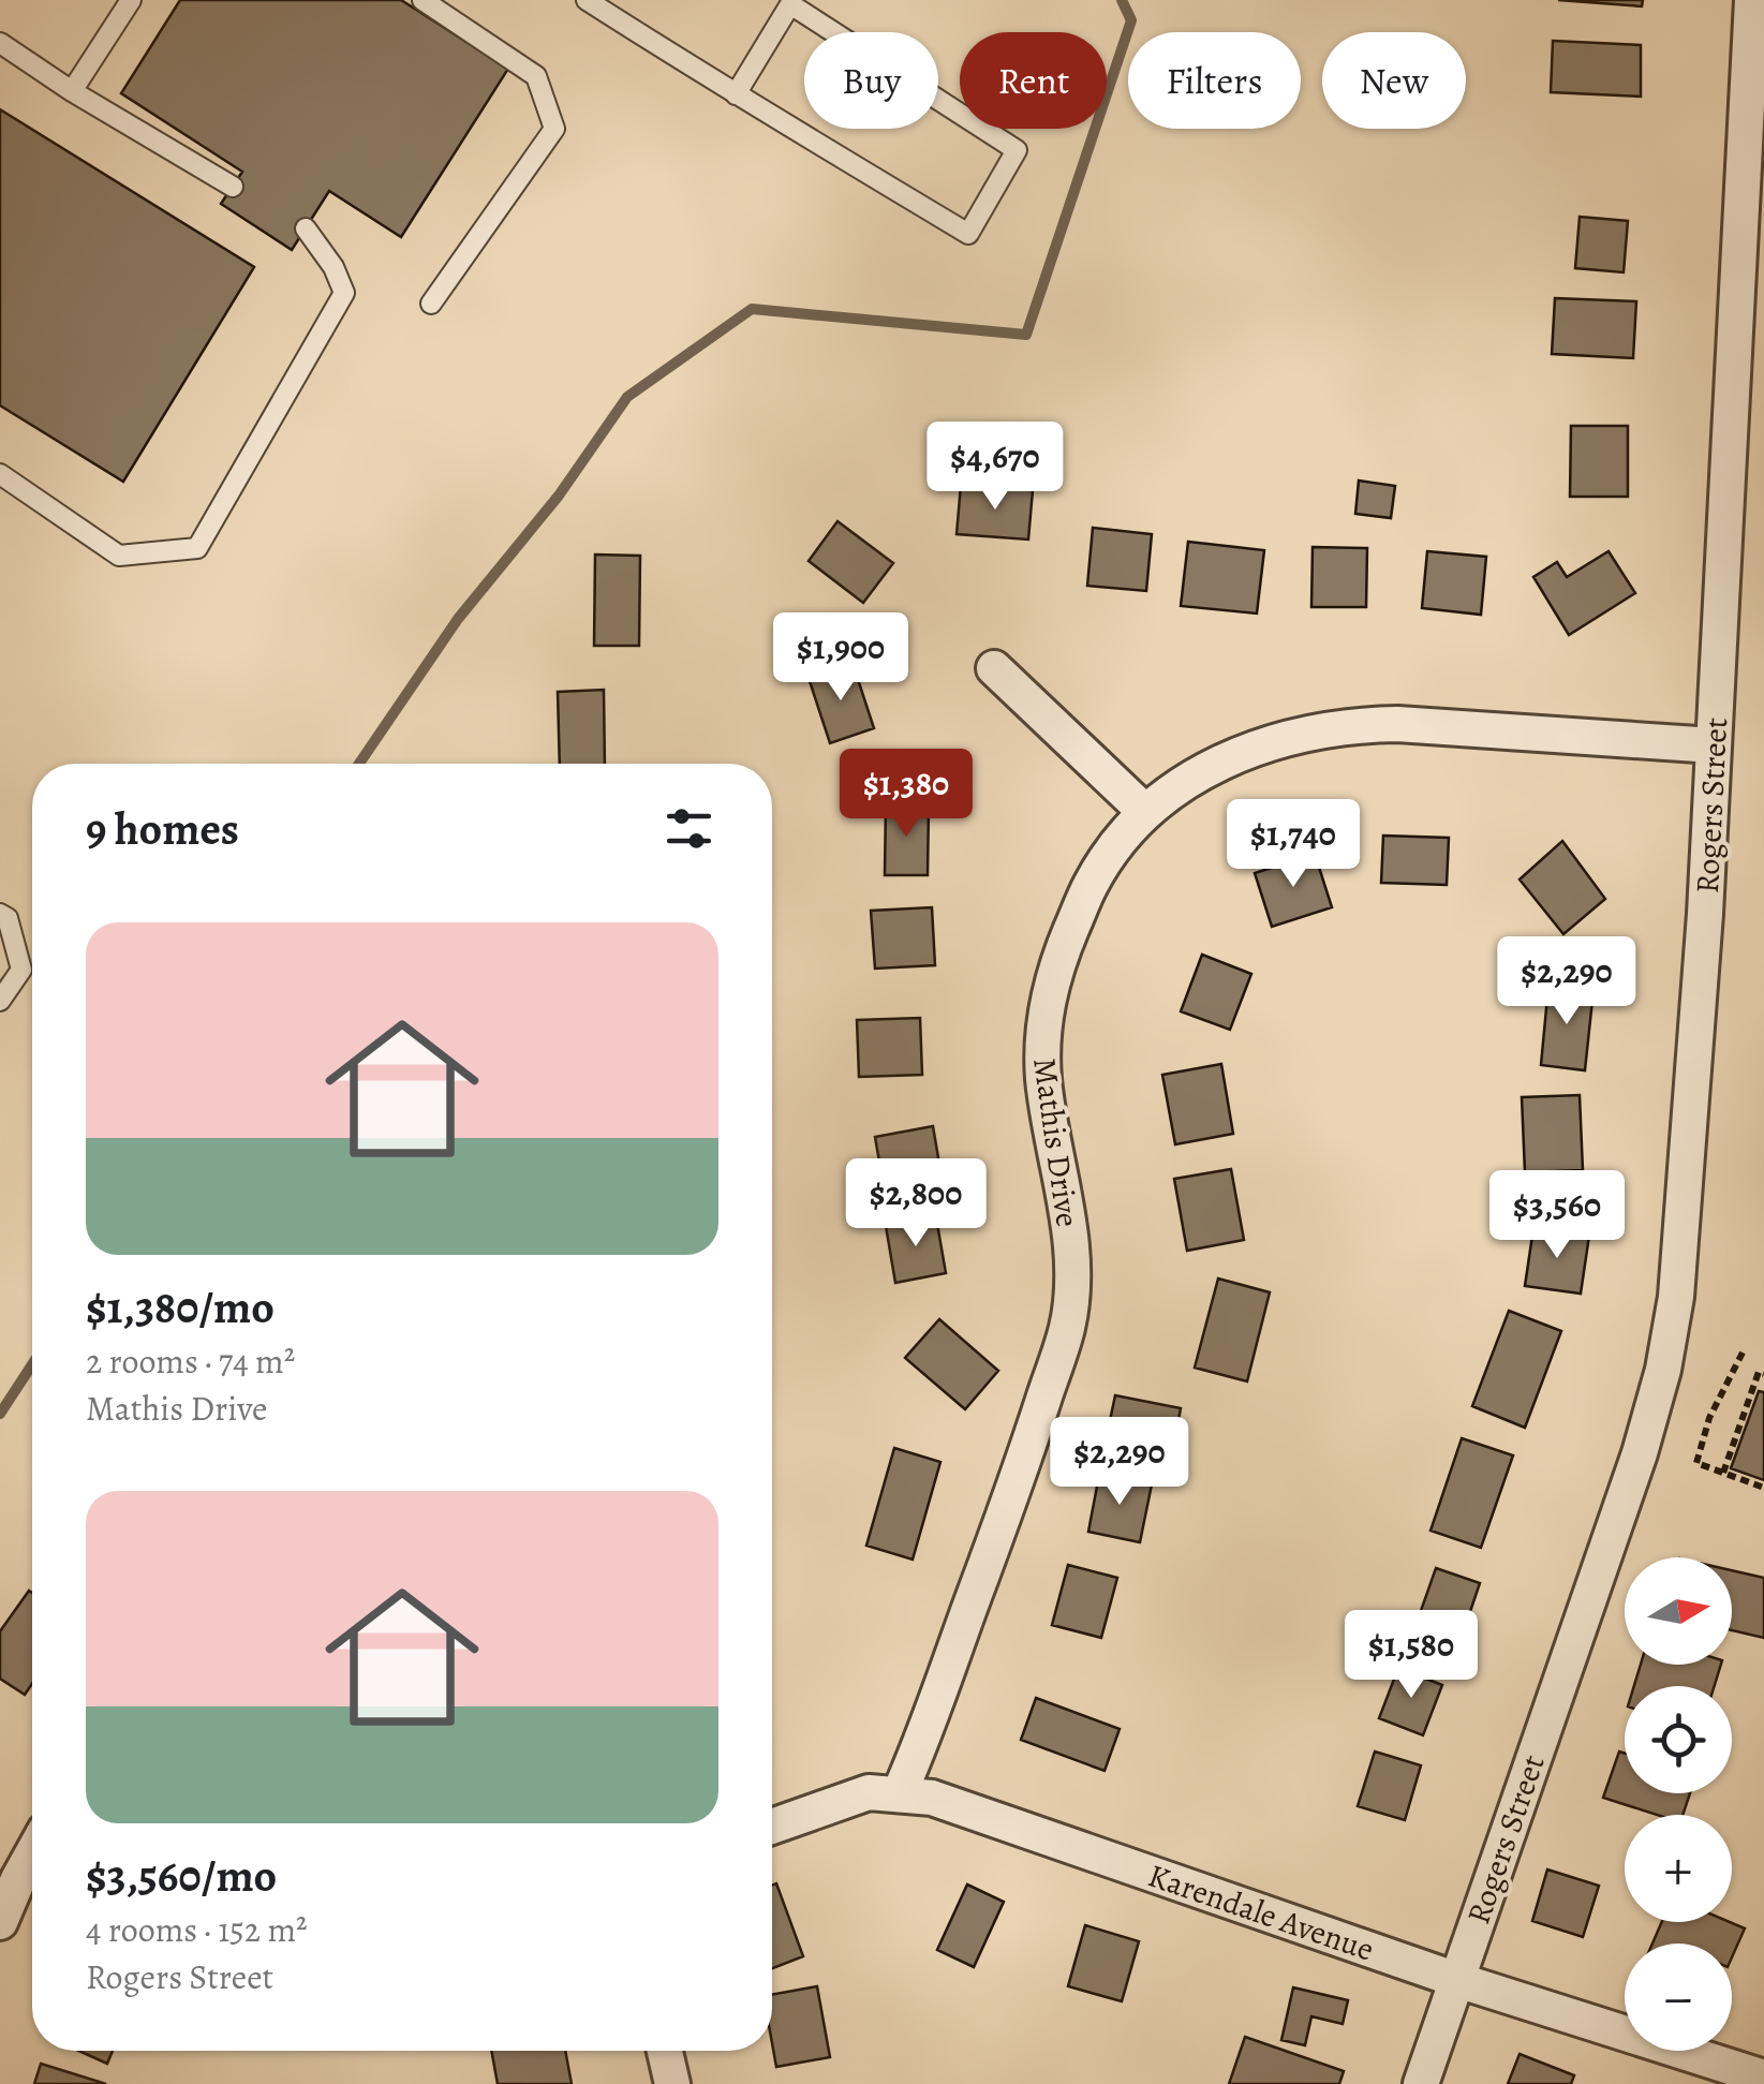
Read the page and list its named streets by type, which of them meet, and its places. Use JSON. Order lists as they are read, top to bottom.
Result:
{
  "streets": {
    "street": ["Rogers Street", "Mathis Drive", "Karendale Avenue"]
  },
  "crossings": [
    ["Rogers Street", "Mathis Drive"],
    ["Rogers Street", "Karendale Avenue"],
    ["Mathis Drive", "Karendale Avenue"]
  ],
  "north": "right",
  "page": {
    "chip": [
      "Buy",
      "Rent",
      "Filters",
      "New"
    ],
    "price": [
      "$4,670",
      "$1,900",
      "$1,380",
      "$1,740",
      "$2,290",
      "$2,800",
      "$3,560",
      "$2,290",
      "$1,580"
    ],
    "heading": "9 homes",
    "list": [
      {
        "name": "$1,380/mo",
        "note": "2 rooms · 74 m² · Mathis Drive"
      },
      {
        "name": "$3,560/mo",
        "note": "4 rooms · 152 m² · Rogers Street"
      }
    ],
    "map_buttons": ["+", "−"]
  }
}
